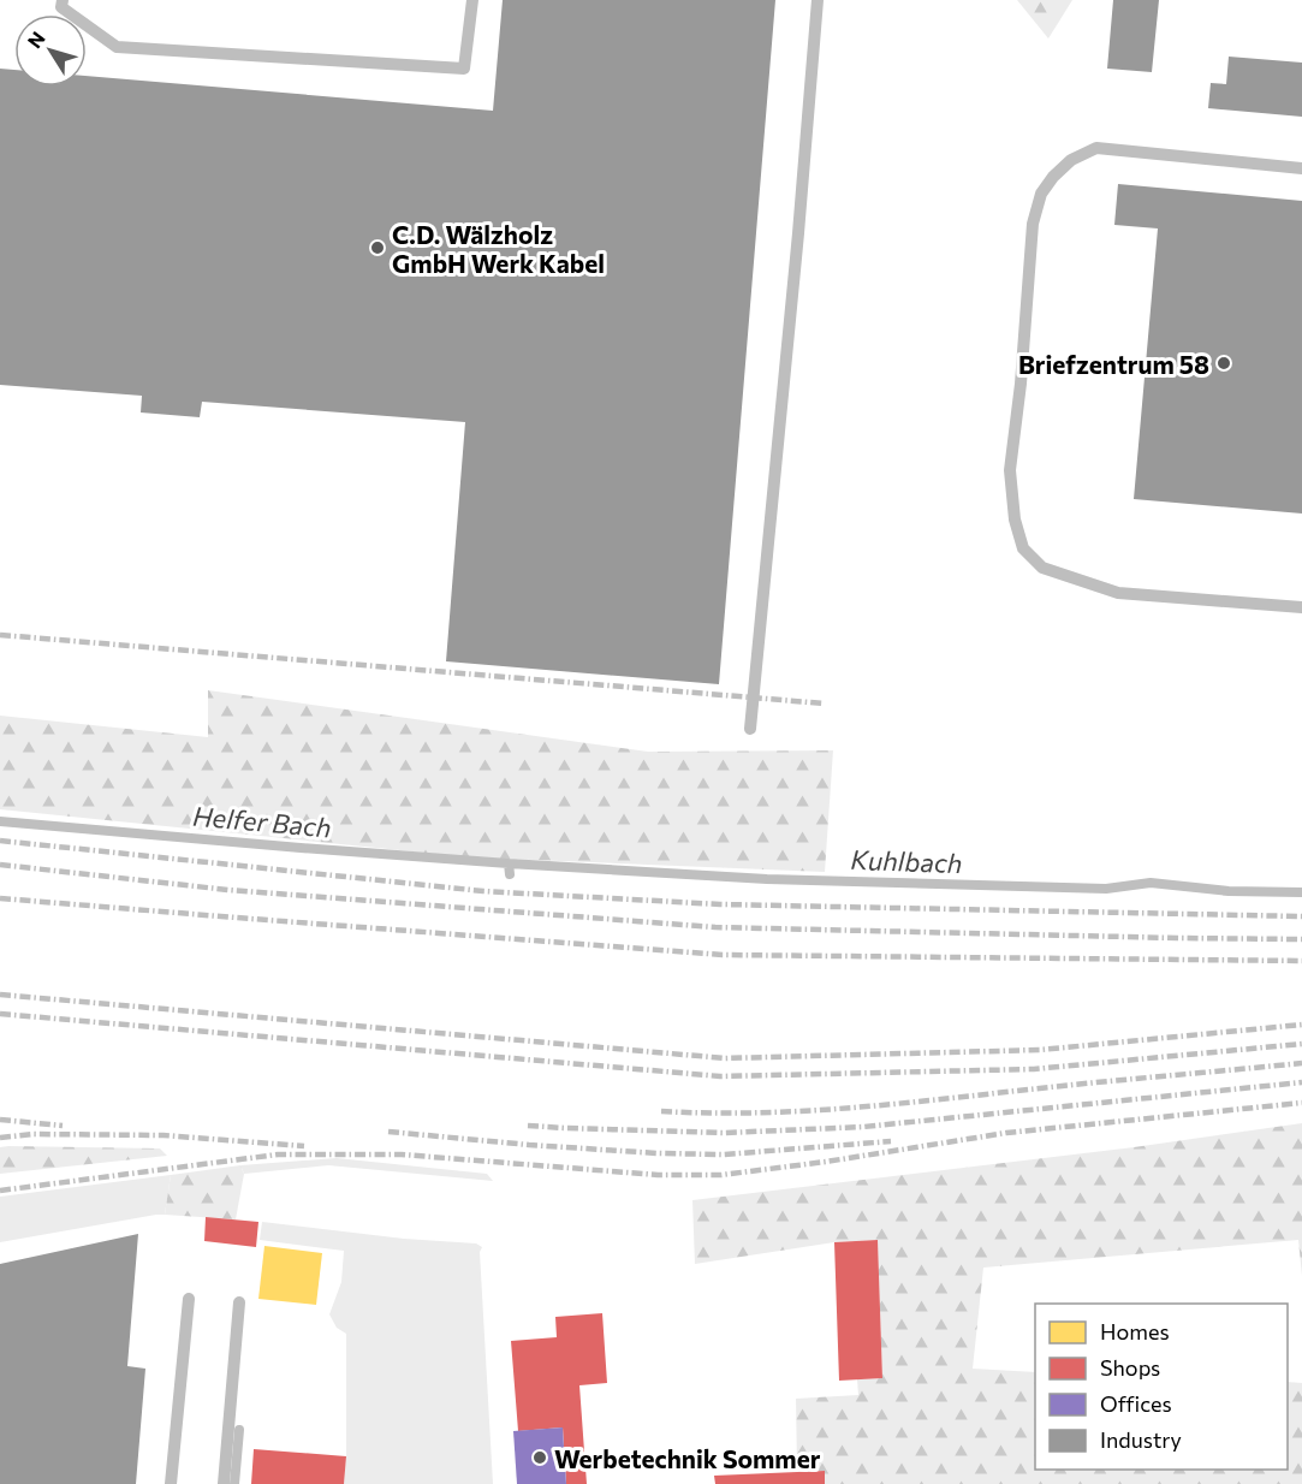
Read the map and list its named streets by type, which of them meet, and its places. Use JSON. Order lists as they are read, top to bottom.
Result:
{
  "water": ["Helfer Bach", "Kuhlbach"],
  "places": ["C.D. Wälzholz GmbH Werk Kabel", "Briefzentrum 58", "Werbetechnik Sommer"],
  "legend": [
    "Homes",
    "Shops",
    "Offices",
    "Industry"
  ],
  "north": "top left"
}
